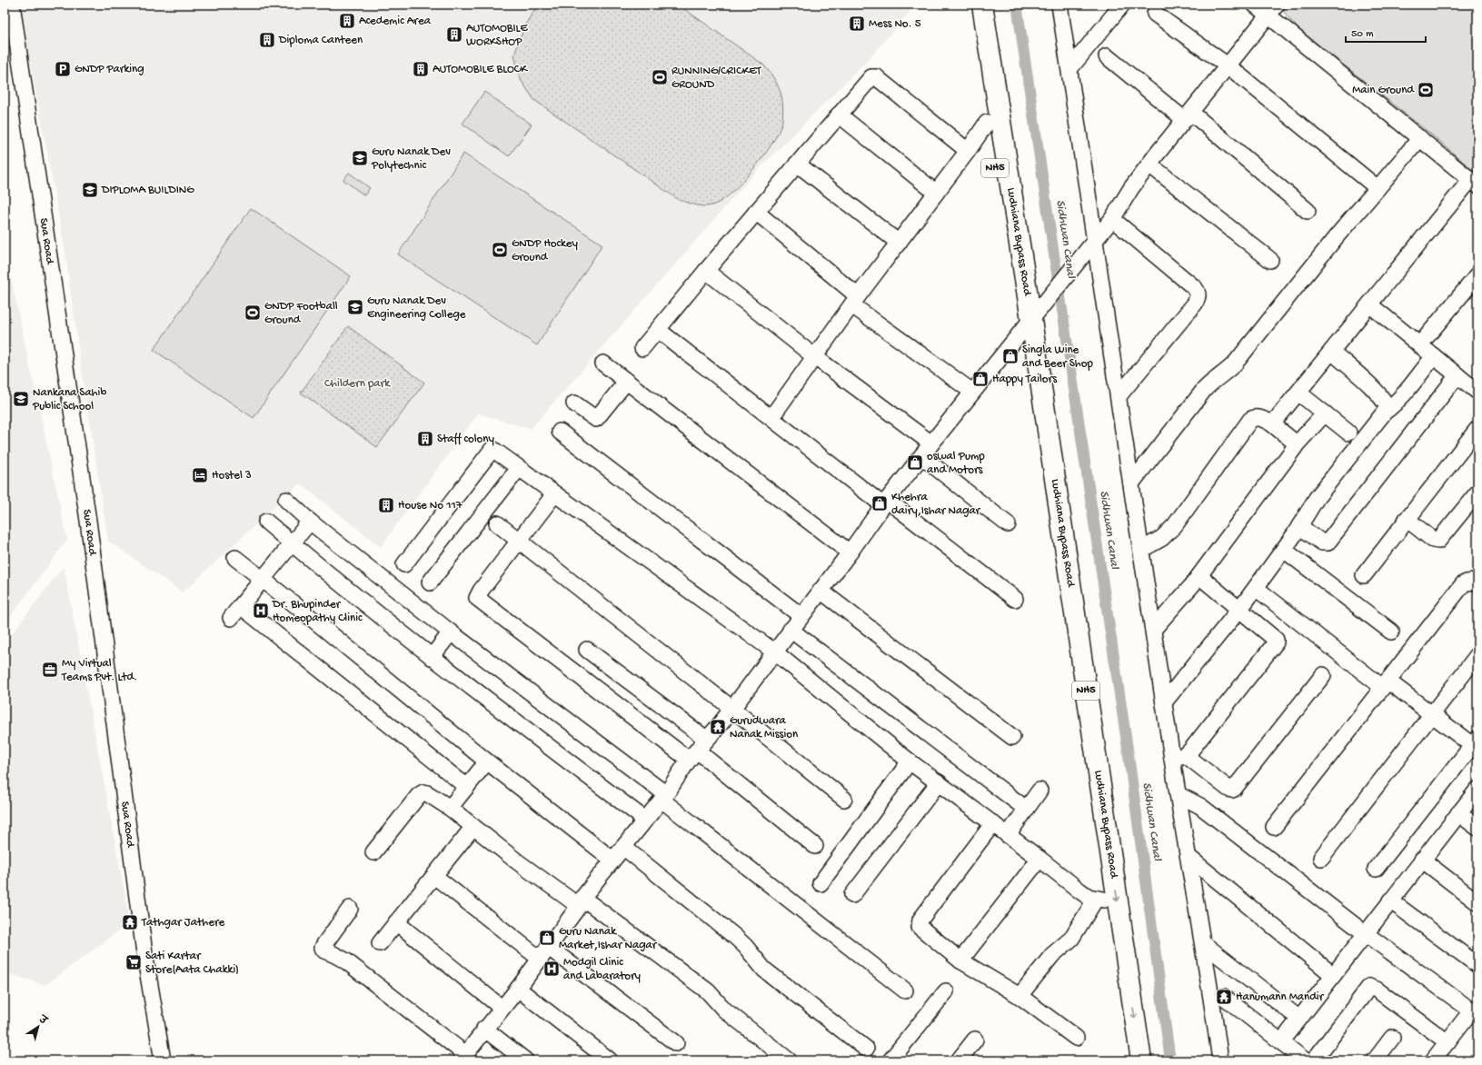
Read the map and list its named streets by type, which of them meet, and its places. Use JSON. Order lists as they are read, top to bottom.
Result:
{
  "streets": {
    "highway": ["NH5", "Ludhiana Bypass Road"],
    "street": ["Sua Road"]
  },
  "water": ["Sidhwan Canal"],
  "parks": ["Childern park"],
  "places": {
    "building": [
      "Acedemic Area",
      "Mess No. 5",
      "AUTOMOBILE WORKSHOP",
      "Diploma Canteen",
      "AUTOMOBILE BLOCK",
      "Staff colony",
      "House No 117"
    ],
    "parking": ["GNDP Parking"],
    "sports": [
      "RUNNING/CRICKET GROUND",
      "Main Ground",
      "GNDP Hockey Ground",
      "GNDP Football Ground"
    ],
    "school or university": [
      "Guru Nanak Dev Polytechnic",
      "DIPLOMA BUILDING",
      "Guru Nanak Dev Engineering College",
      "Nankana Sahib Public School"
    ],
    "shop": [
      "Singla Wine and Beer Shop",
      "Happy Tailors",
      "oswal Pump and Motors",
      "Khehra dairy,Ishar Nagar",
      "Guru Nanak Market,Ishar Nagar"
    ],
    "hotel": ["Hostel 3"],
    "hospital": ["Dr. Bhupinder Homeopathy Clinic", "Modgil Clinic and Labaratory"],
    "office": ["My Virtual Teams Pvt. Ltd."],
    "temple": ["Gurudwara Nanak Mission", "Tathgar Jathere", "Hanumann Mandir"],
    "supermarket": ["Sati Kartar Store(Aata Chakki)"]
  },
  "scale_bar": "50 m",
  "north": "top right"
}
